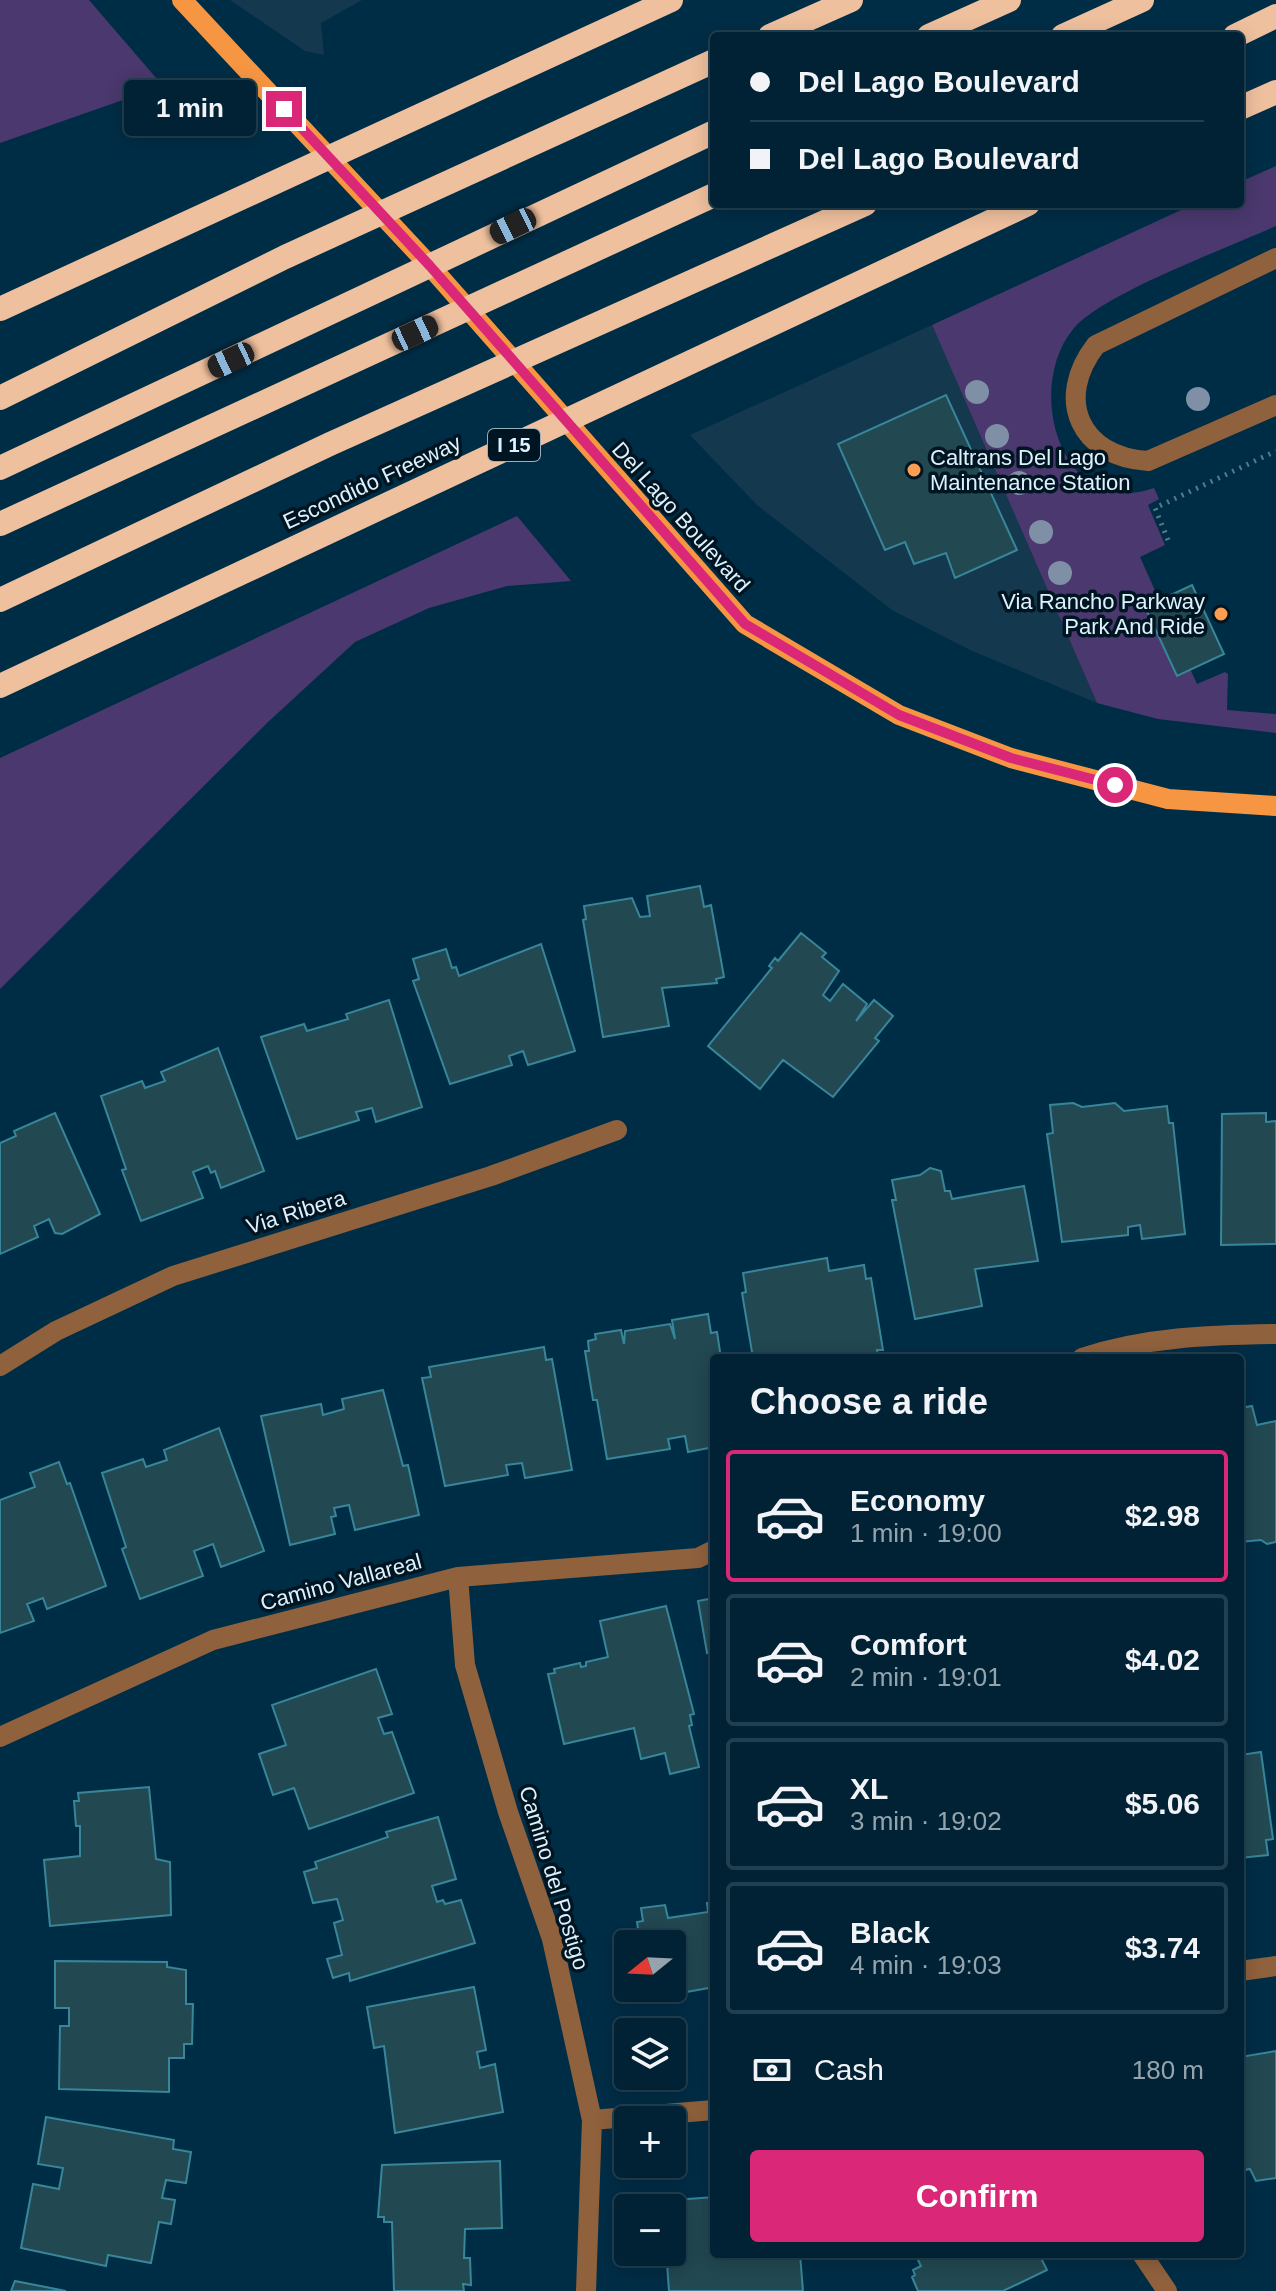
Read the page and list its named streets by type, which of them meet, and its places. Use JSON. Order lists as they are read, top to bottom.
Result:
{
  "streets": {
    "highway": ["I 15", "Escondido Freeway"],
    "main road": ["Del Lago Boulevard"],
    "street": ["Via Ribera", "Camino Vallareal", "Camino del Postigo"]
  },
  "crossings": [
    ["Camino Vallareal", "Camino del Postigo"]
  ],
  "places": ["Caltrans Del Lago Maintenance Station", "Via Rancho Parkway Park And Ride"],
  "north": "left",
  "page": {
    "banner": ["Del Lago Boulevard", "Del Lago Boulevard"],
    "bubble": "1 min",
    "heading": "Choose a ride",
    "list": [
      {
        "name": "Economy",
        "note": "1 min · 19:00",
        "value": "$2.98"
      },
      {
        "name": "Comfort",
        "note": "2 min · 19:01",
        "value": "$4.02"
      },
      {
        "name": "XL",
        "note": "3 min · 19:02",
        "value": "$5.06"
      },
      {
        "name": "Black",
        "note": "4 min · 19:03",
        "value": "$3.74"
      }
    ],
    "map_buttons": ["+", "−"],
    "pay": ["Cash", "180 m"],
    "buttons": "Confirm"
  }
}
